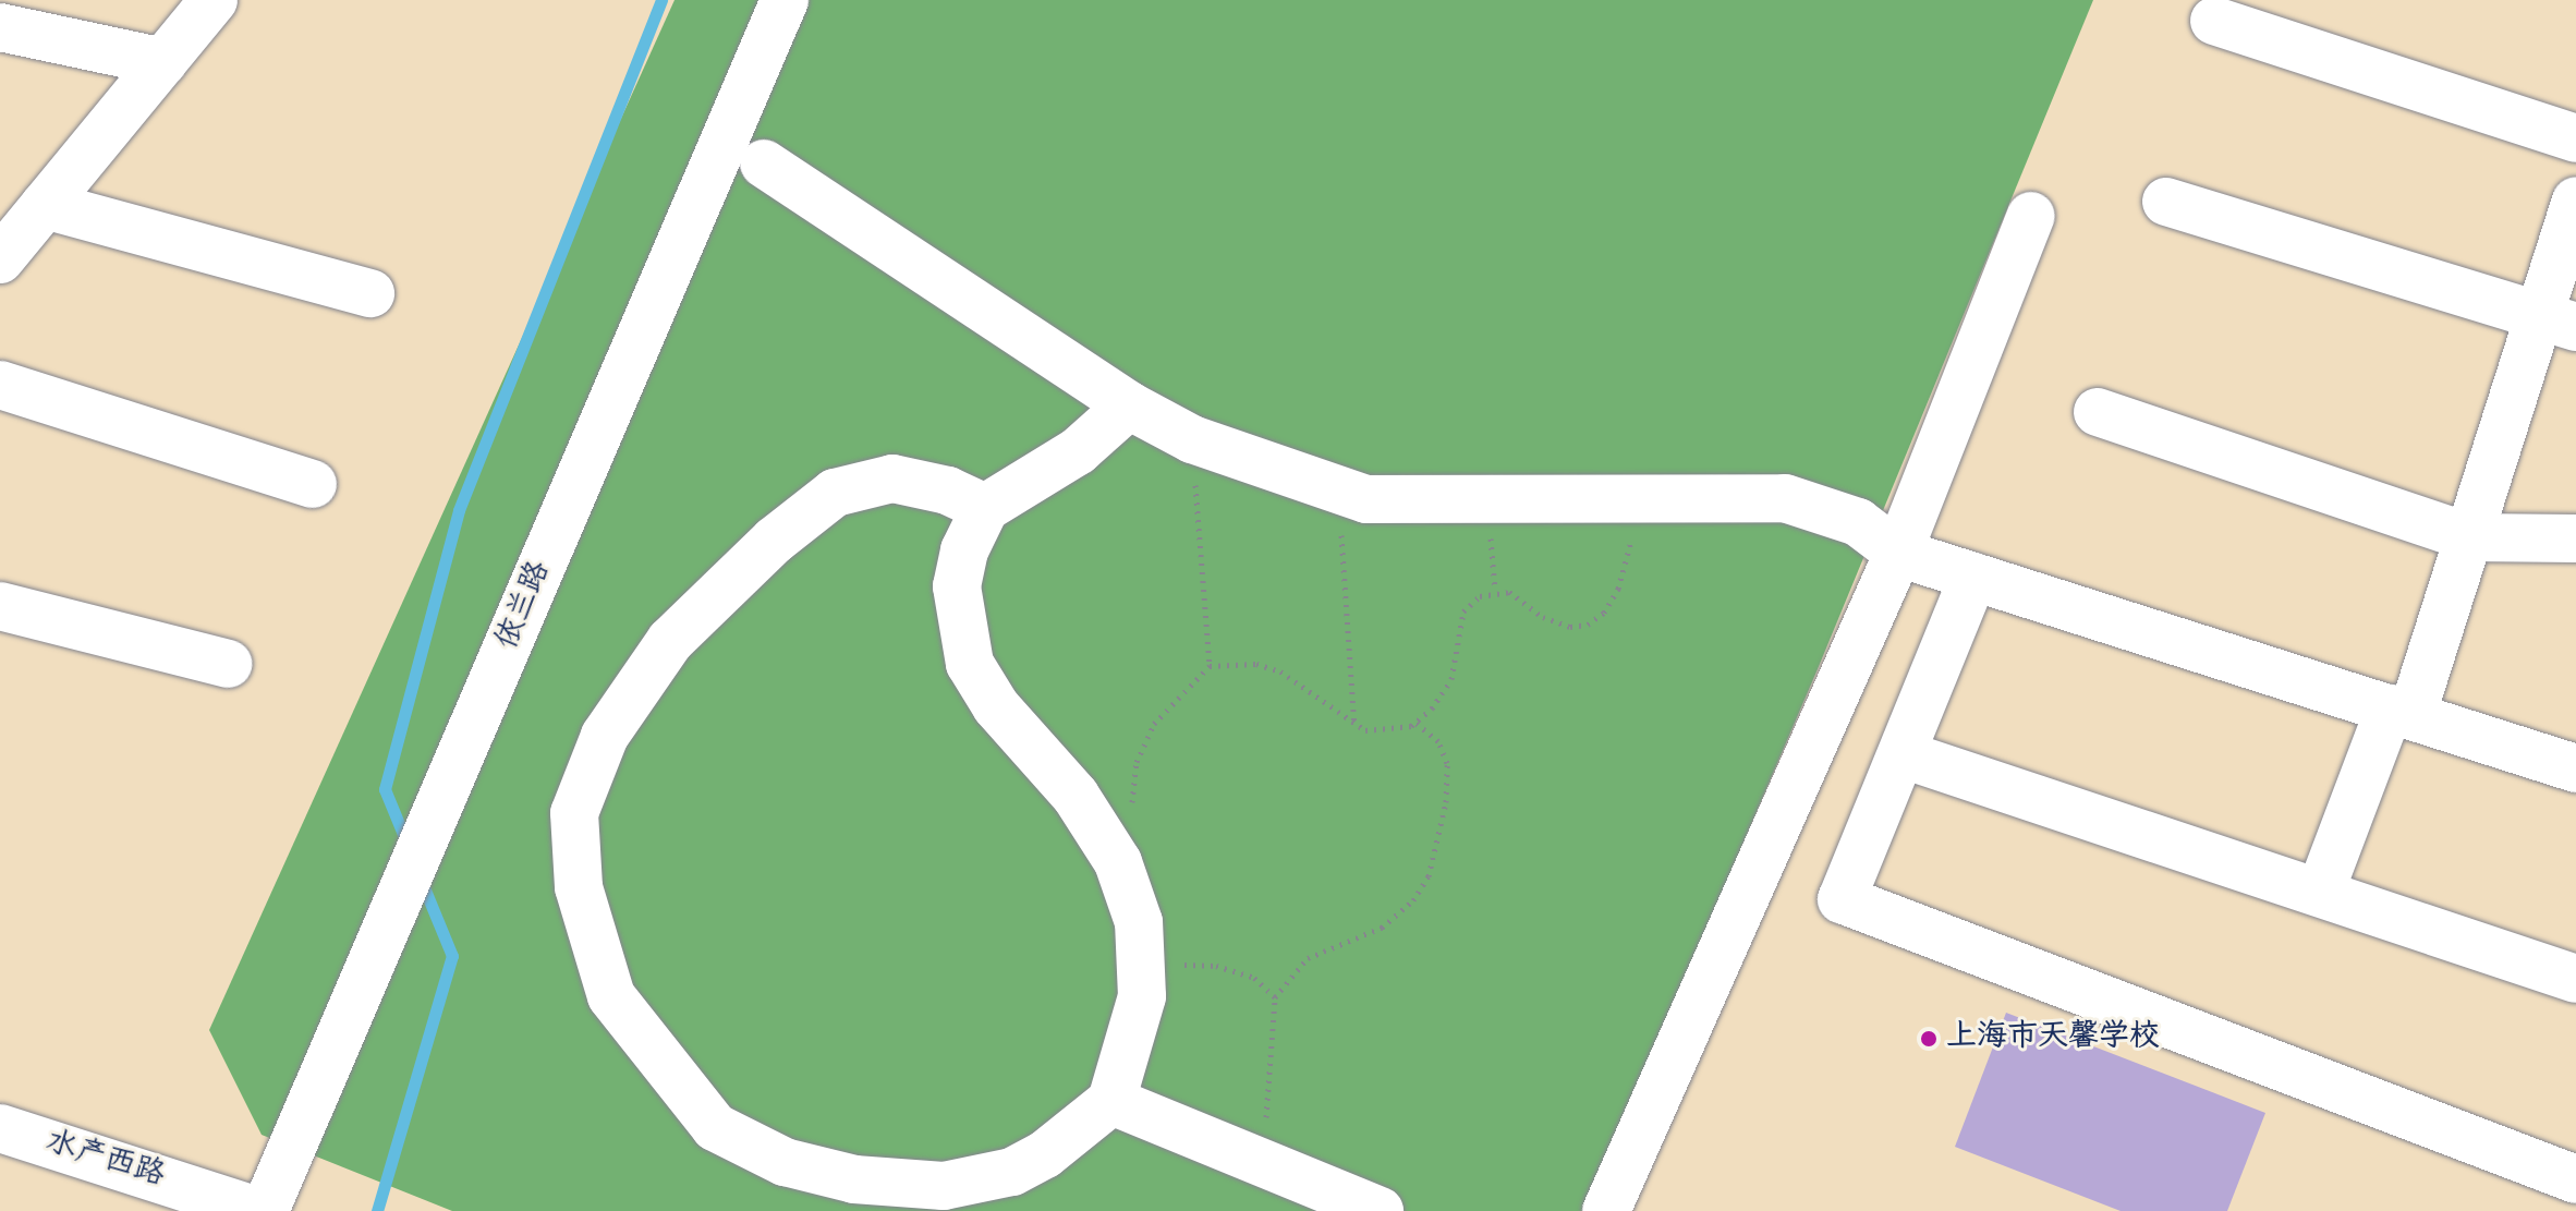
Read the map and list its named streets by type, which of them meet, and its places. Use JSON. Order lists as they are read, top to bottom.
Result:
{
  "streets": {
    "street": ["依兰路", "水产西路"]
  },
  "places": ["上海市天馨学校"]
}
